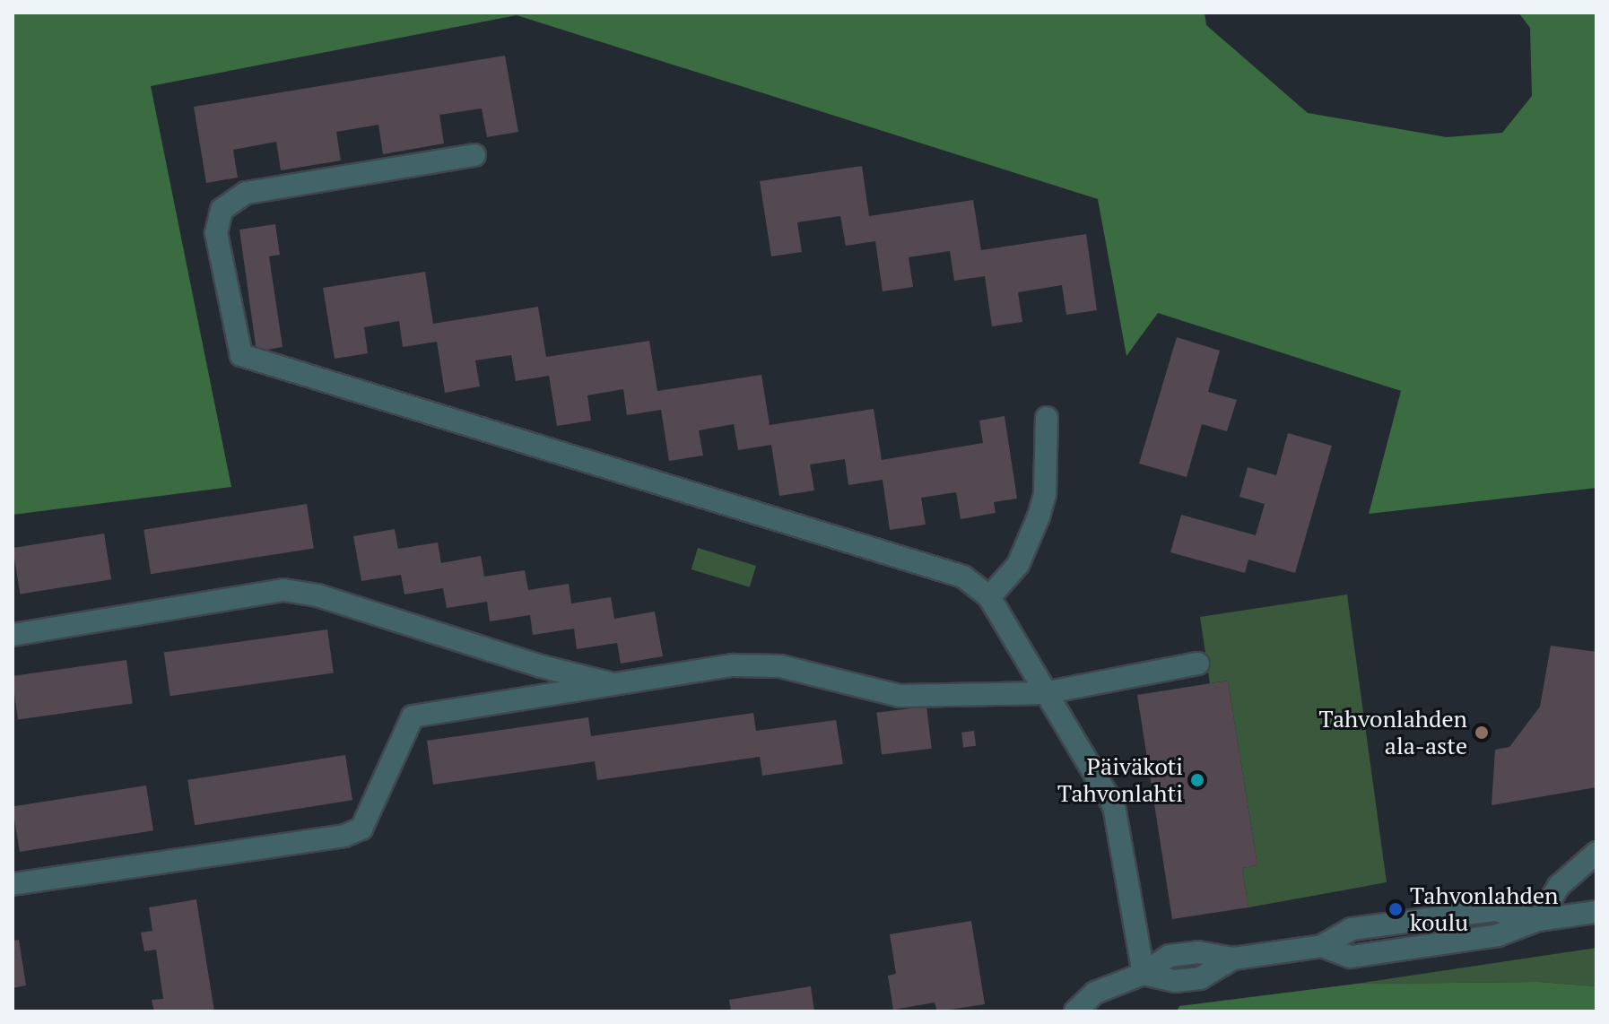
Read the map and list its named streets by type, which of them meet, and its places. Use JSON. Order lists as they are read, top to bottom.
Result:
{
  "places": ["Tahvonlahden ala-aste", "Päiväkoti Tahvonlahti", "Tahvonlahden koulu"]
}
